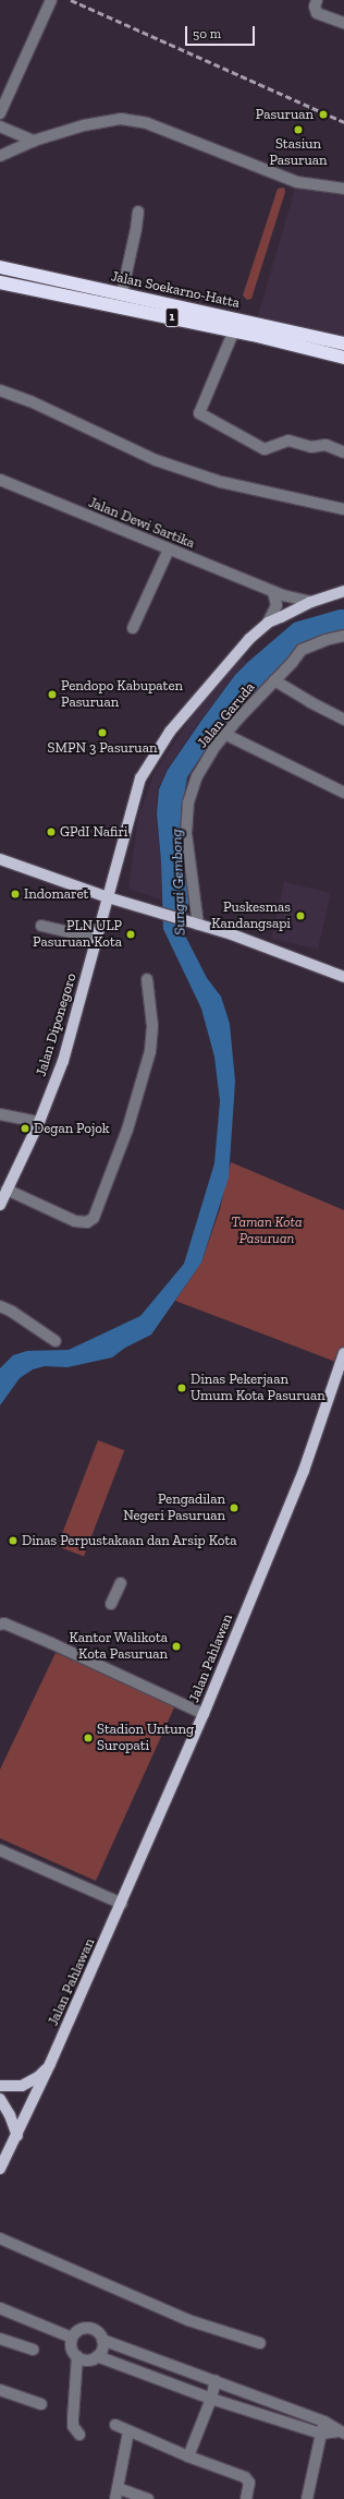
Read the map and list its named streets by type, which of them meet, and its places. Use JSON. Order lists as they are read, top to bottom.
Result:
{
  "streets": {
    "highway": ["Jalan Soekarno-Hatta", "1"],
    "main road": ["Jalan Diponegoro", "Jalan Pahlawan"],
    "street": ["Jalan Dewi Sartika", "Jalan Garuda"]
  },
  "crossings": [
    ["Jalan Dewi Sartika", "Jalan Diponegoro"]
  ],
  "water": ["Sungai Gembong"],
  "parks": ["Taman Kota Pasuruan"],
  "places": [
    "Pasuruan",
    "Stasiun Pasuruan",
    "Pendopo Kabupaten Pasuruan",
    "SMPN 3 Pasuruan",
    "GPdI Nafiri",
    "Indomaret",
    "Puskesmas Kandangsapi",
    "PLN ULP Pasuruan Kota",
    "Degan Pojok",
    "Dinas Pekerjaan Umum Kota Pasuruan",
    "Pengadilan Negeri Pasuruan",
    "Dinas Perpustakaan dan Arsip Kota",
    "Kantor Walikota Kota Pasuruan",
    "Stadion Untung Suropati"
  ],
  "scale_bar": "50 m"
}
